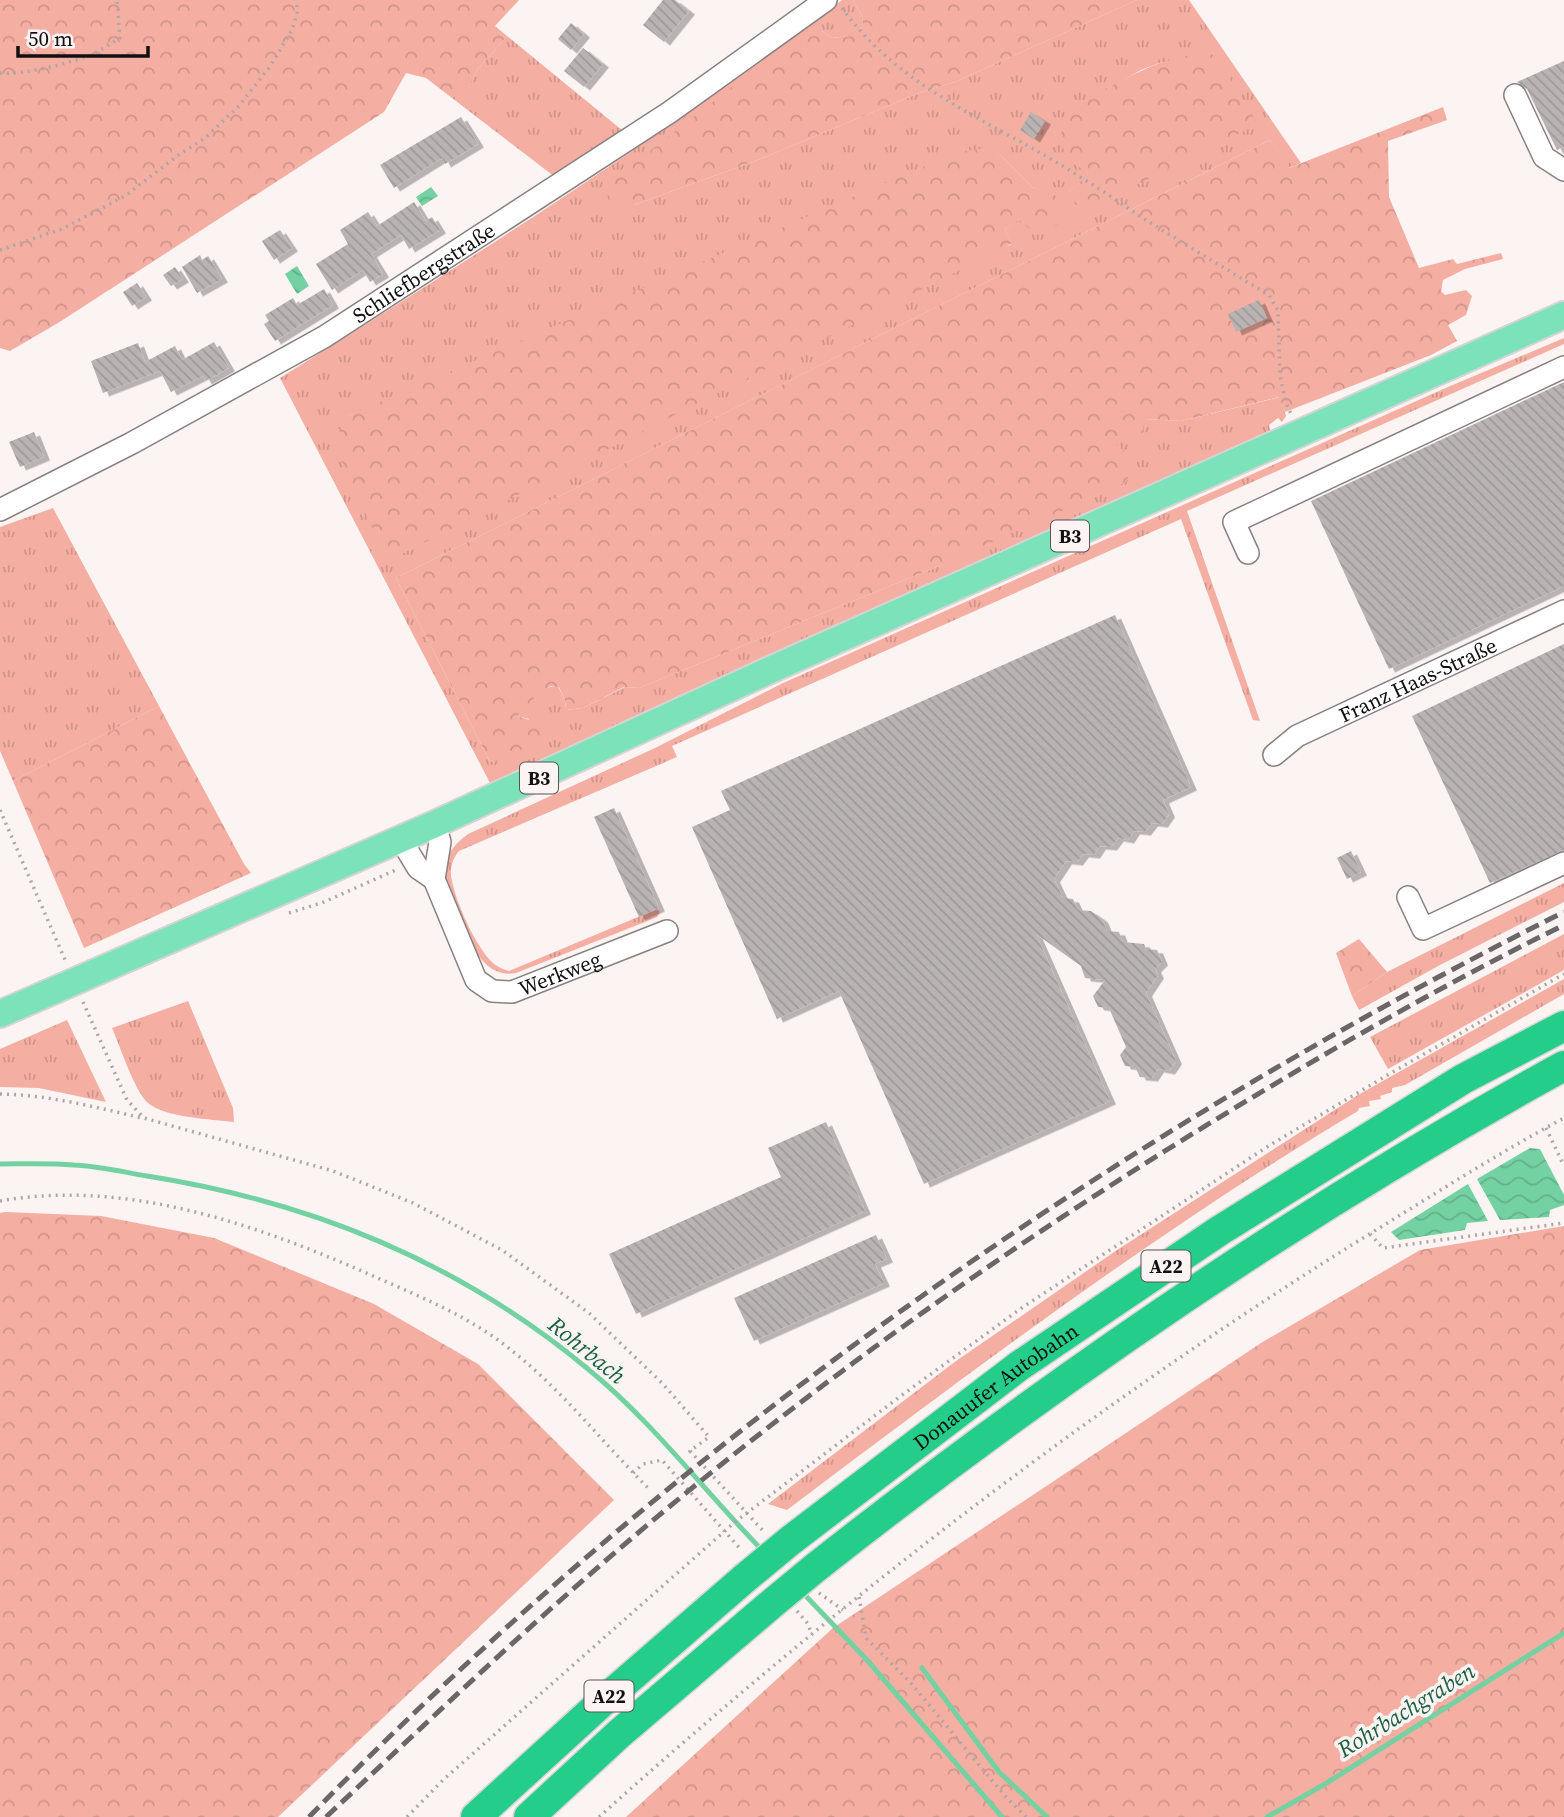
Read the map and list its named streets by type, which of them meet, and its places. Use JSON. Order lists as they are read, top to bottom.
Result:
{
  "streets": {
    "highway": ["A22", "Donauufer Autobahn"],
    "main road": ["B3"],
    "street": ["Schliefbergstraße", "Franz Haas-Straße", "Werkweg"]
  },
  "water": ["Rohrbach", "Rohrbachgraben"],
  "scale_bar": "50 m"
}
